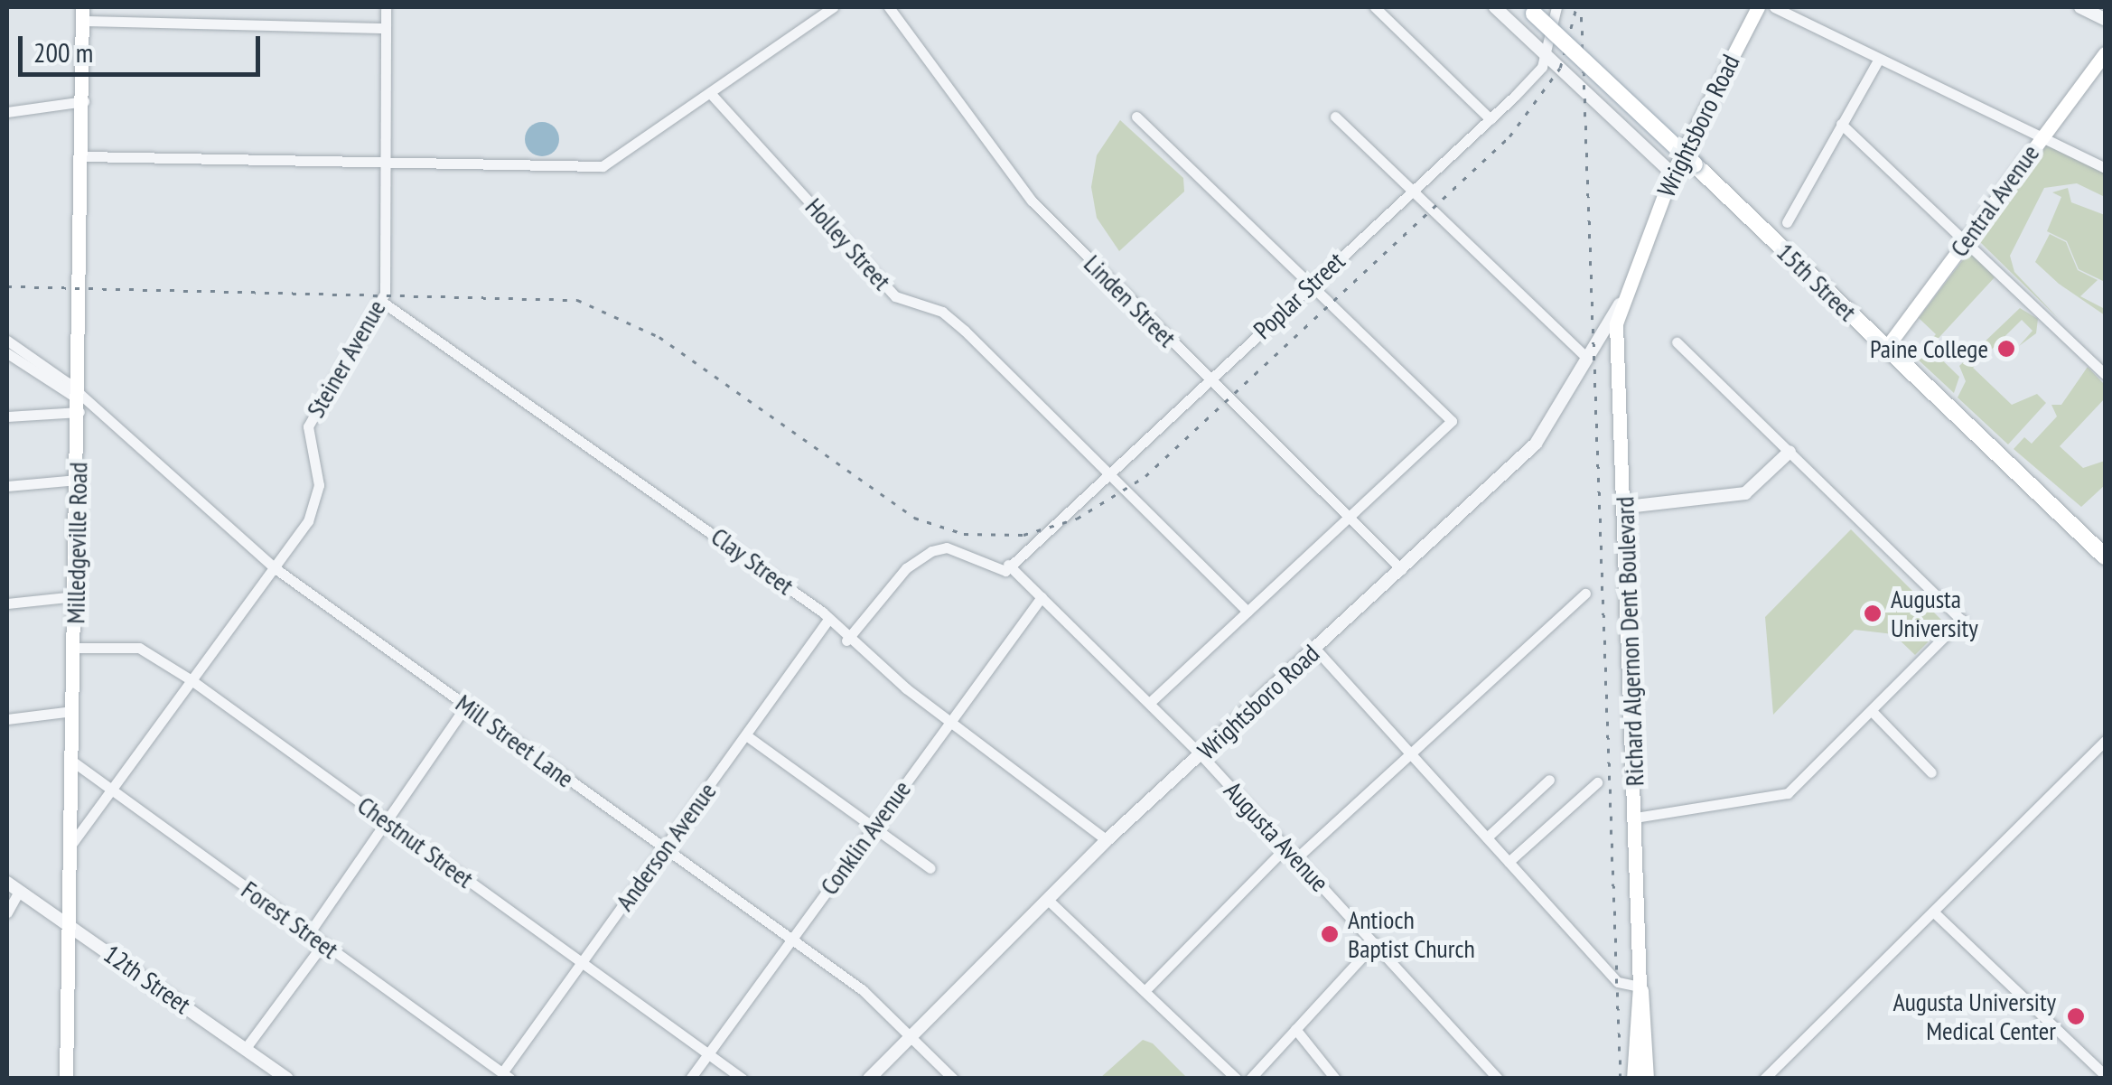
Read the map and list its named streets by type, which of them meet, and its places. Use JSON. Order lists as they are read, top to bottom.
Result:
{
  "streets": {
    "main road": [
      "Wrightsboro Road",
      "Central Avenue",
      "15th Street",
      "Milledgeville Road",
      "Richard Algernon Dent Boulevard"
    ],
    "street": [
      "Holley Street",
      "Poplar Street",
      "Linden Street",
      "Steiner Avenue",
      "Clay Street",
      "Mill Street Lane",
      "Augusta Avenue",
      "Conklin Avenue",
      "Chestnut Street",
      "Anderson Avenue",
      "Forest Street",
      "12th Street"
    ]
  },
  "crossings": [
    ["Wrightsboro Road", "Linden Street"],
    ["Wrightsboro Road", "Clay Street"],
    ["Wrightsboro Road", "Richard Algernon Dent Boulevard"],
    ["Wrightsboro Road", "Mill Street Lane"],
    ["Wrightsboro Road", "Augusta Avenue"],
    ["Central Avenue", "15th Street"],
    ["Holley Street", "Poplar Street"],
    ["Poplar Street", "Linden Street"],
    ["Poplar Street", "Augusta Avenue"],
    ["Steiner Avenue", "Milledgeville Road"],
    ["Steiner Avenue", "Clay Street"],
    ["Steiner Avenue", "Mill Street Lane"],
    ["Steiner Avenue", "Chestnut Street"],
    ["Steiner Avenue", "Forest Street"],
    ["Milledgeville Road", "Mill Street Lane"],
    ["Milledgeville Road", "Chestnut Street"],
    ["Milledgeville Road", "Forest Street"],
    ["Milledgeville Road", "12th Street"],
    ["Clay Street", "Conklin Avenue"],
    ["Clay Street", "Anderson Avenue"],
    ["Mill Street Lane", "Conklin Avenue"],
    ["Mill Street Lane", "Anderson Avenue"],
    ["Augusta Avenue", "Conklin Avenue"],
    ["Conklin Avenue", "Chestnut Street"],
    ["Chestnut Street", "Anderson Avenue"],
    ["Anderson Avenue", "Forest Street"]
  ],
  "places": [
    "Paine College",
    "Augusta University",
    "Antioch Baptist Church",
    "Augusta University Medical Center"
  ],
  "scale_bar": "200 m"
}
